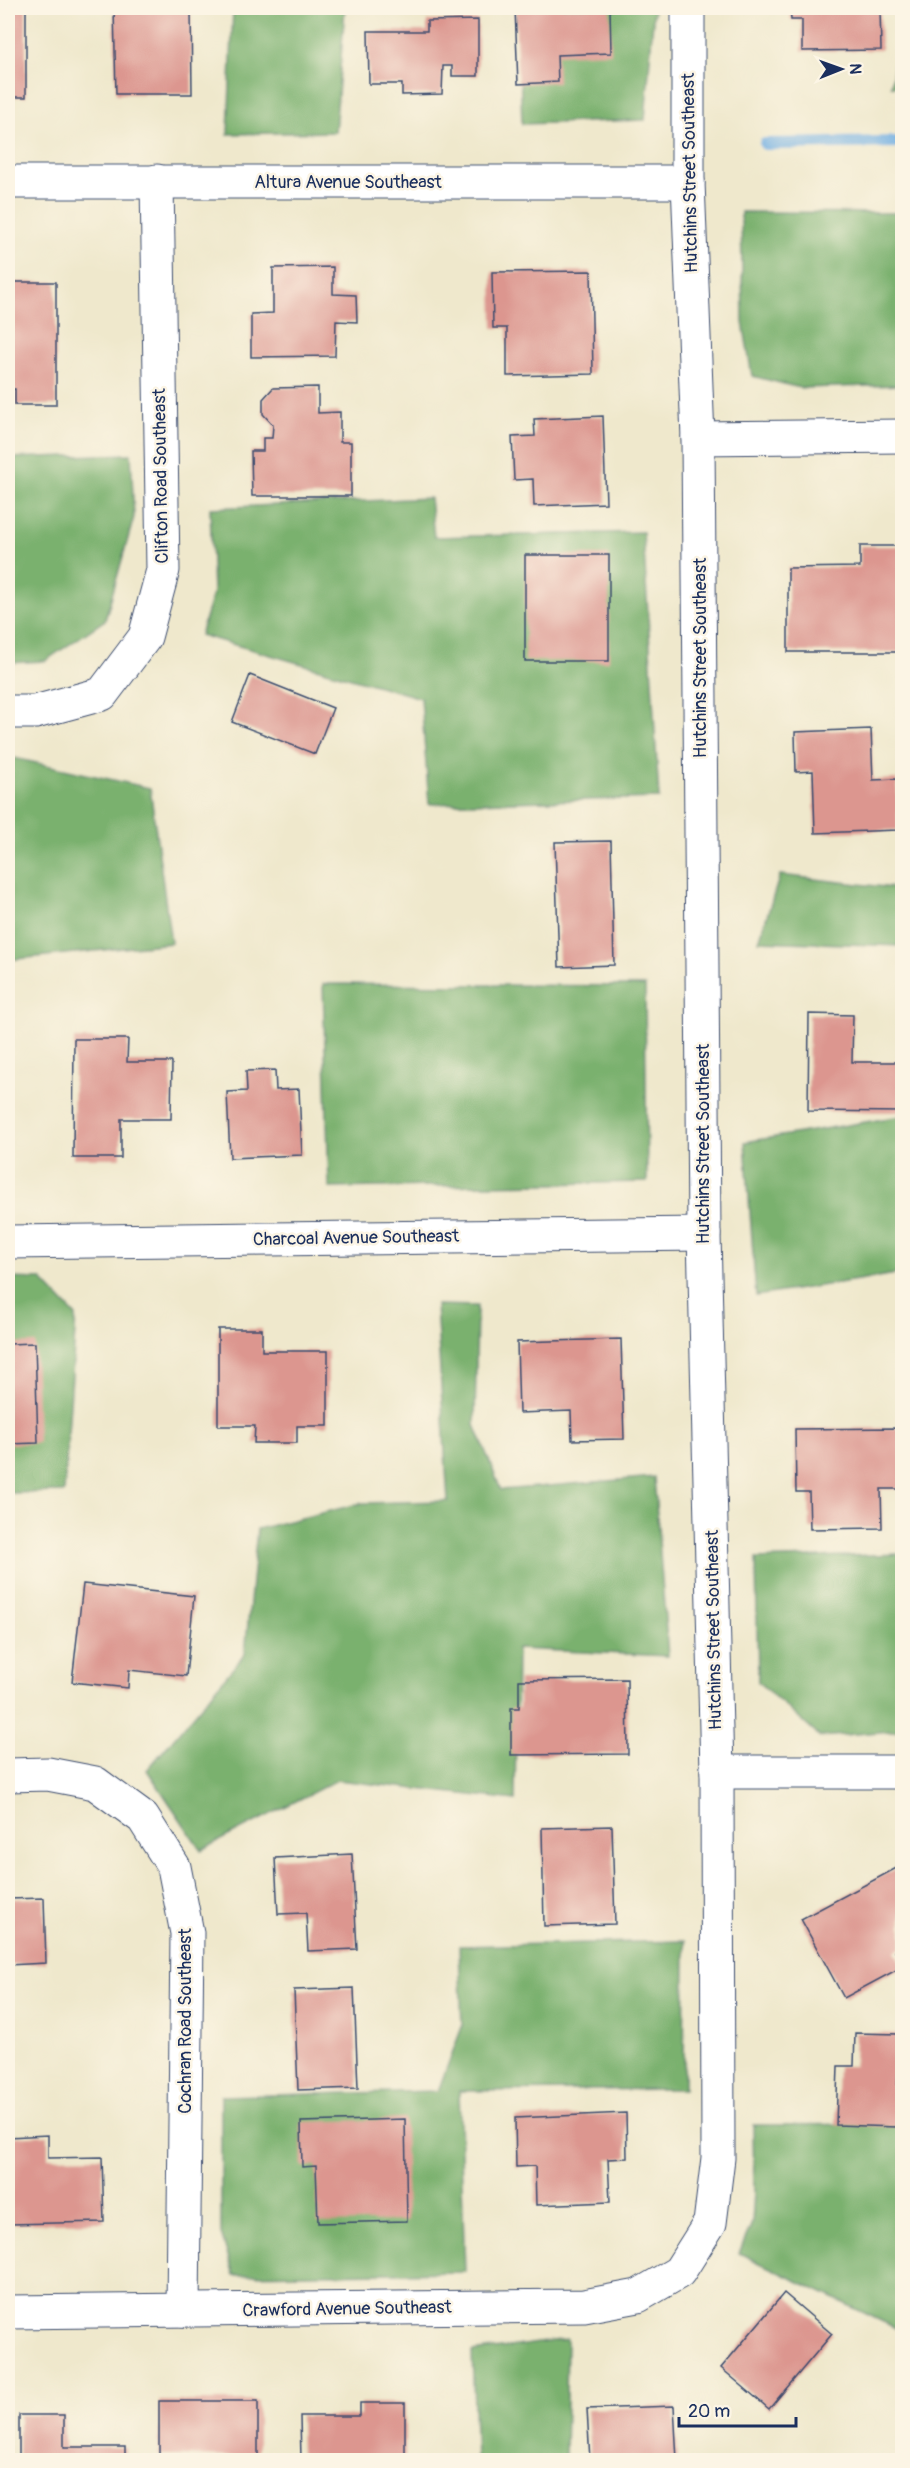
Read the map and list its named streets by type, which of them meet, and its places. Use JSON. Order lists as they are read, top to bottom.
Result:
{
  "streets": {
    "street": [
      "Hutchins Street Southeast",
      "Altura Avenue Southeast",
      "Clifton Road Southeast",
      "Charcoal Avenue Southeast",
      "Cochran Road Southeast",
      "Crawford Avenue Southeast"
    ]
  },
  "crossings": [
    ["Hutchins Street Southeast", "Altura Avenue Southeast"],
    ["Hutchins Street Southeast", "Charcoal Avenue Southeast"],
    ["Hutchins Street Southeast", "Crawford Avenue Southeast"],
    ["Altura Avenue Southeast", "Clifton Road Southeast"],
    ["Cochran Road Southeast", "Crawford Avenue Southeast"]
  ],
  "scale_bar": "20 m",
  "north": "right"
}
